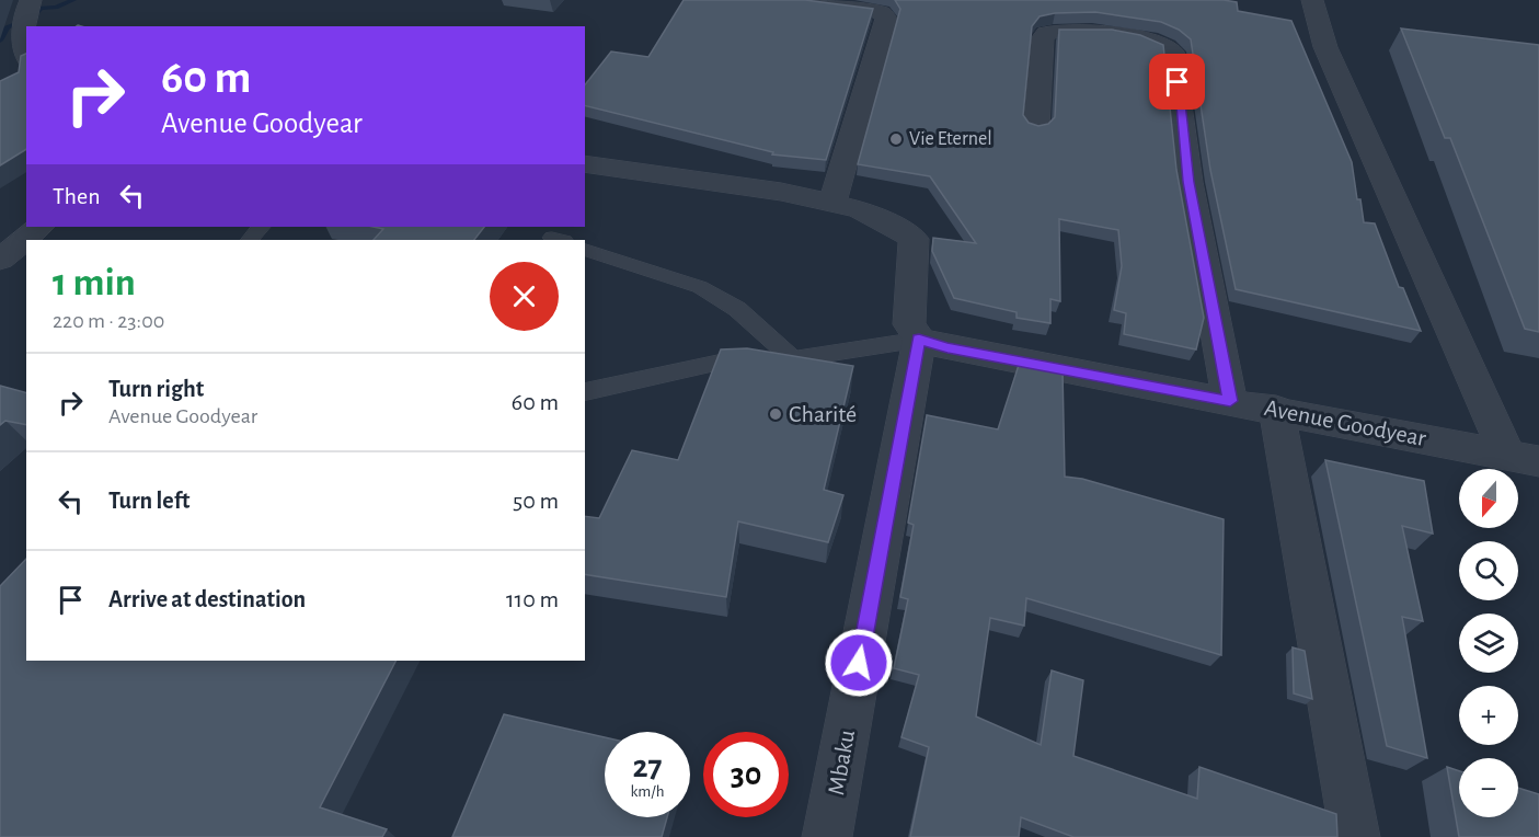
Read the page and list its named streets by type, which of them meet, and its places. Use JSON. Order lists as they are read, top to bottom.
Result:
{
  "streets": {
    "street": ["Avenue Goodyear", "Mbaku"]
  },
  "crossings": [
    ["Avenue Goodyear", "Mbaku"]
  ],
  "places": ["Vie Eternel", "Charité"],
  "north": "bottom",
  "page": {
    "turn": ["60 m", "Avenue Goodyear"],
    "then": "Then",
    "heading": ["1 min", "220 m · 23:00"],
    "list": [
      {
        "name": "Turn right",
        "note": "Avenue Goodyear",
        "value": "60 m"
      },
      {
        "name": "Turn left",
        "value": "50 m"
      },
      {
        "name": "Arrive at destination",
        "value": "110 m"
      }
    ],
    "map_buttons": ["+", "−"],
    "speed": "27 km/h",
    "limit": "30"
  }
}
